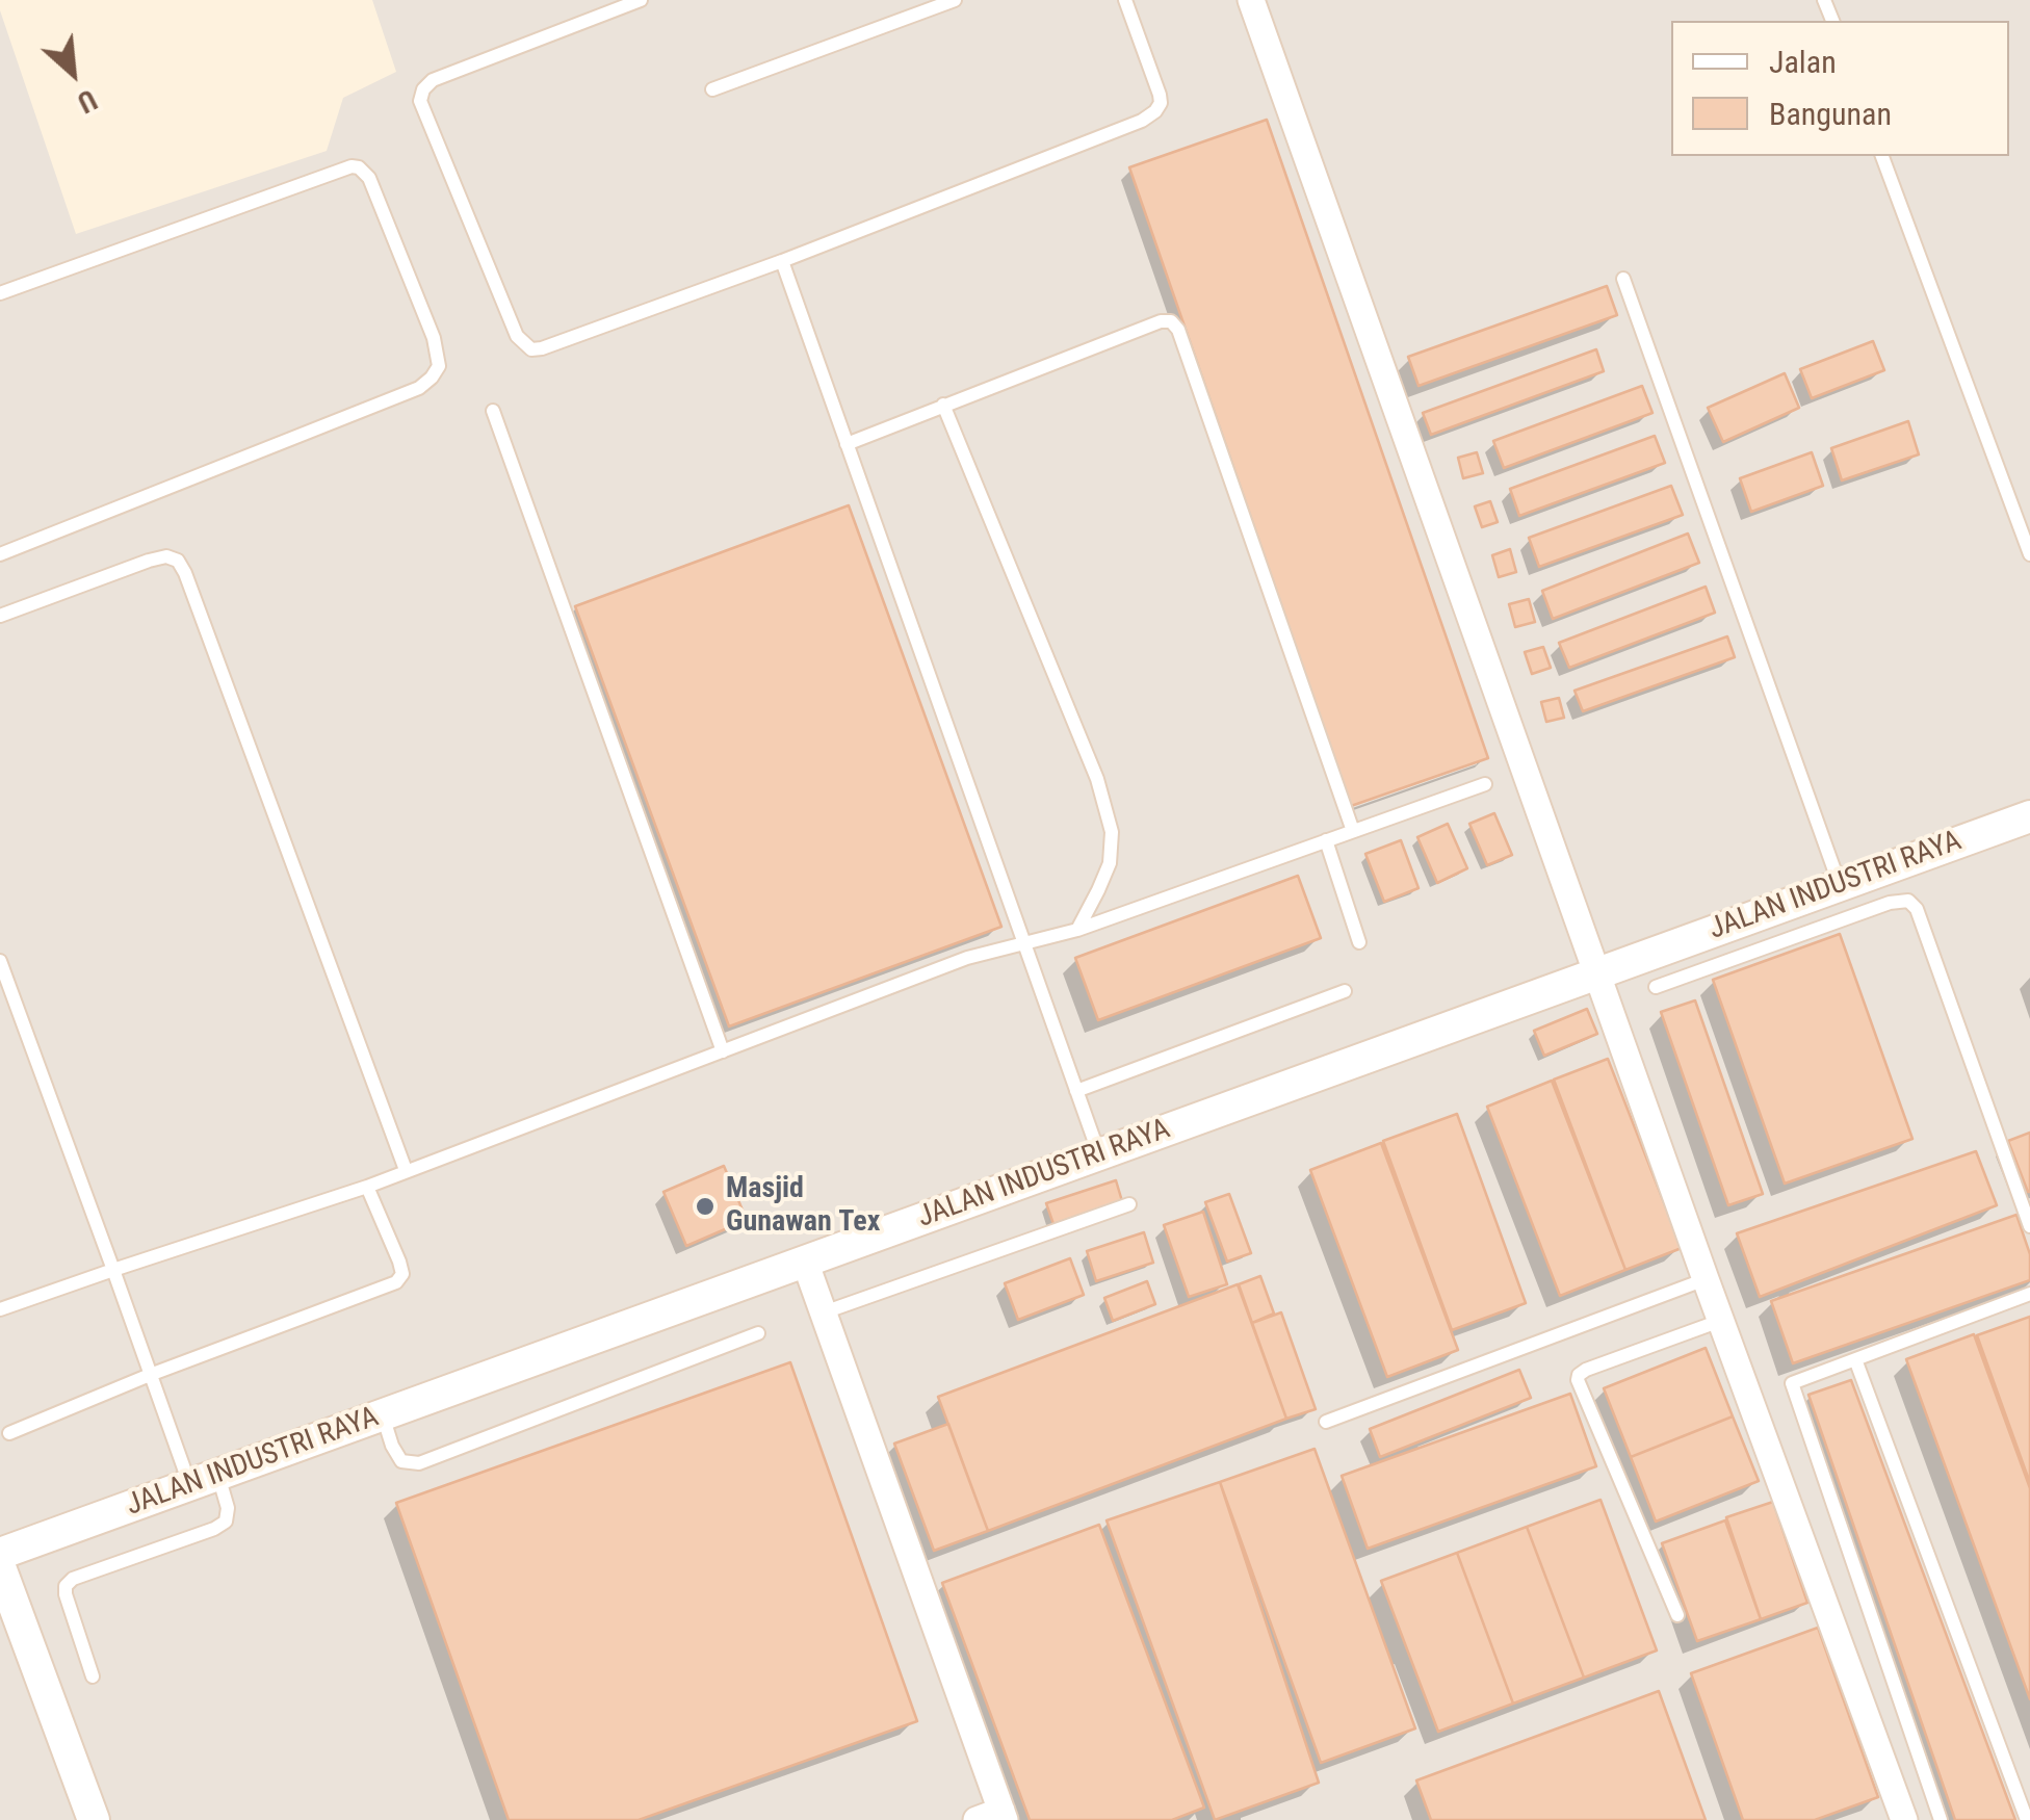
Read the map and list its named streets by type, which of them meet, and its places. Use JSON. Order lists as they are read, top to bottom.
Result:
{
  "streets": {
    "street": ["JALAN INDUSTRI RAYA"]
  },
  "places": ["Masjid Gunawan Tex"],
  "legend": ["Jalan", "Bangunan"],
  "north": "bottom right"
}
